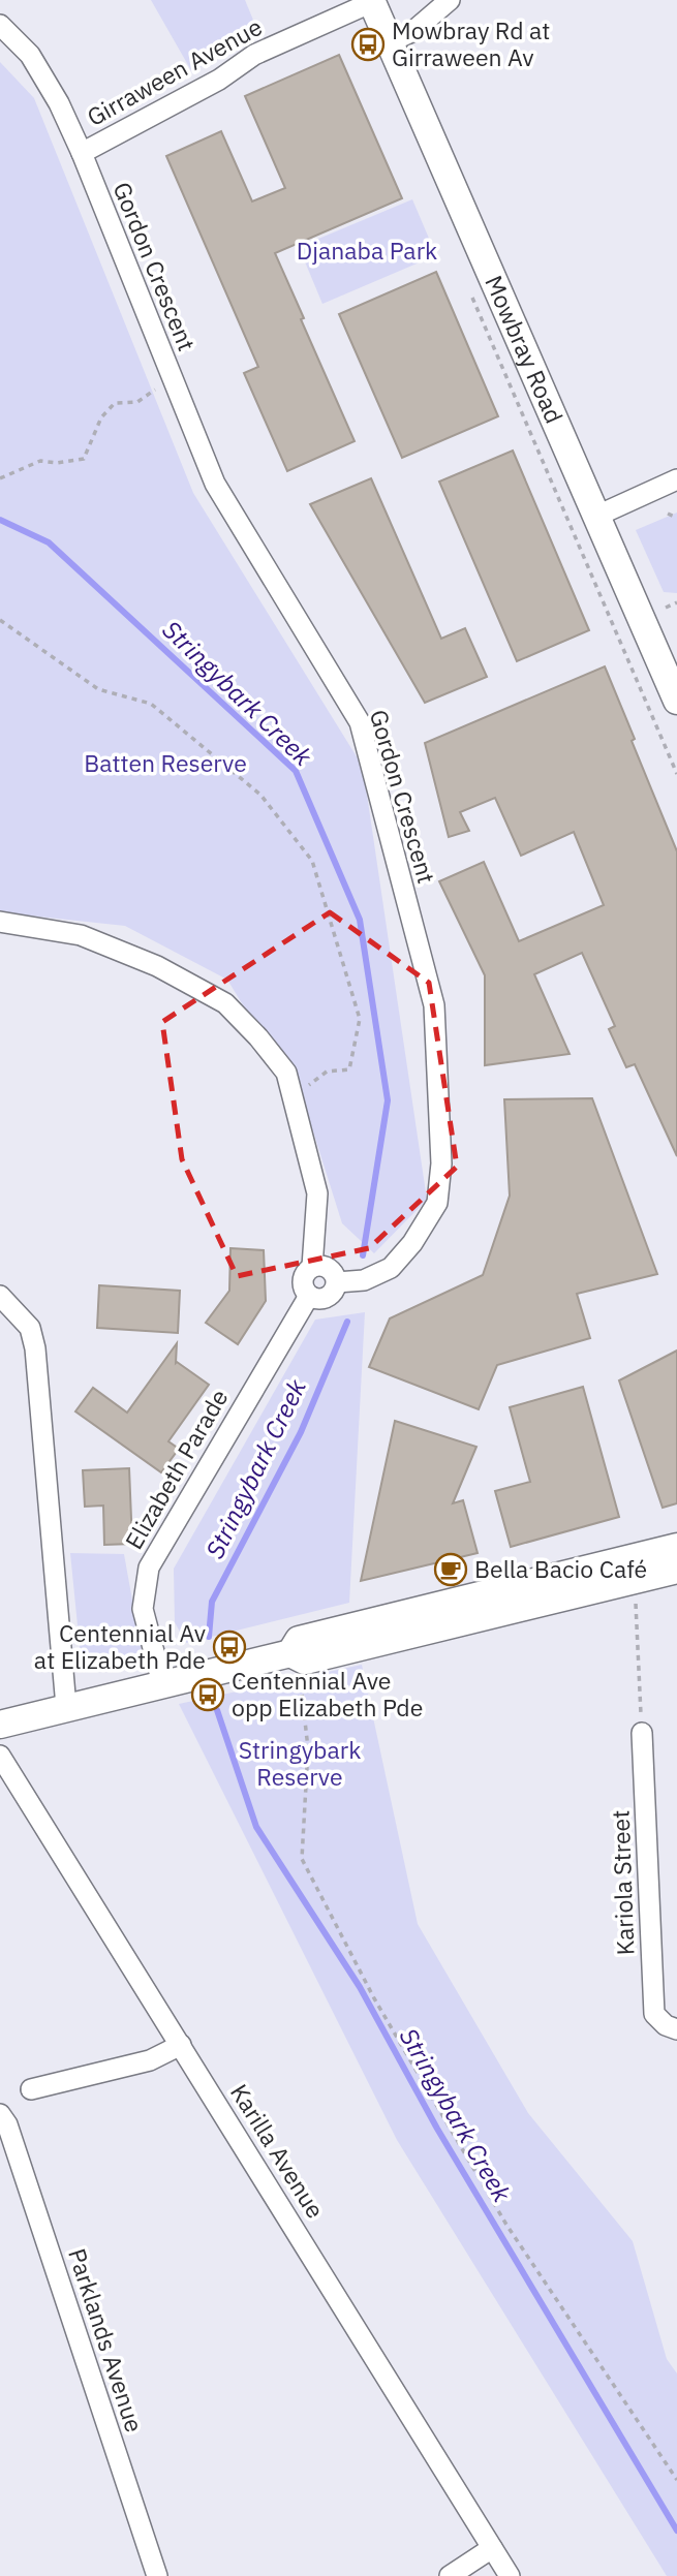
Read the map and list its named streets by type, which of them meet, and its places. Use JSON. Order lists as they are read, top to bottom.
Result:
{
  "streets": {
    "main road": ["Mowbray Road"],
    "street": [
      "Girraween Avenue",
      "Gordon Crescent",
      "Elizabeth Parade",
      "Kariola Street",
      "Karilla Avenue",
      "Parklands Avenue"
    ]
  },
  "crossings": [
    ["Girraween Avenue", "Gordon Crescent"],
    ["Girraween Avenue", "Mowbray Road"],
    ["Gordon Crescent", "Elizabeth Parade"]
  ],
  "water": ["Stringybark Creek"],
  "parks": ["Djanaba Park", "Batten Reserve", "Stringybark Reserve"],
  "places": {
    "bus stop": ["Mowbray Rd at Girraween Av", "Centennial Av at Elizabeth Pde", "Centennial Ave opp Elizabeth Pde"],
    "cafe": ["Bella Bacio Café"]
  }
}
